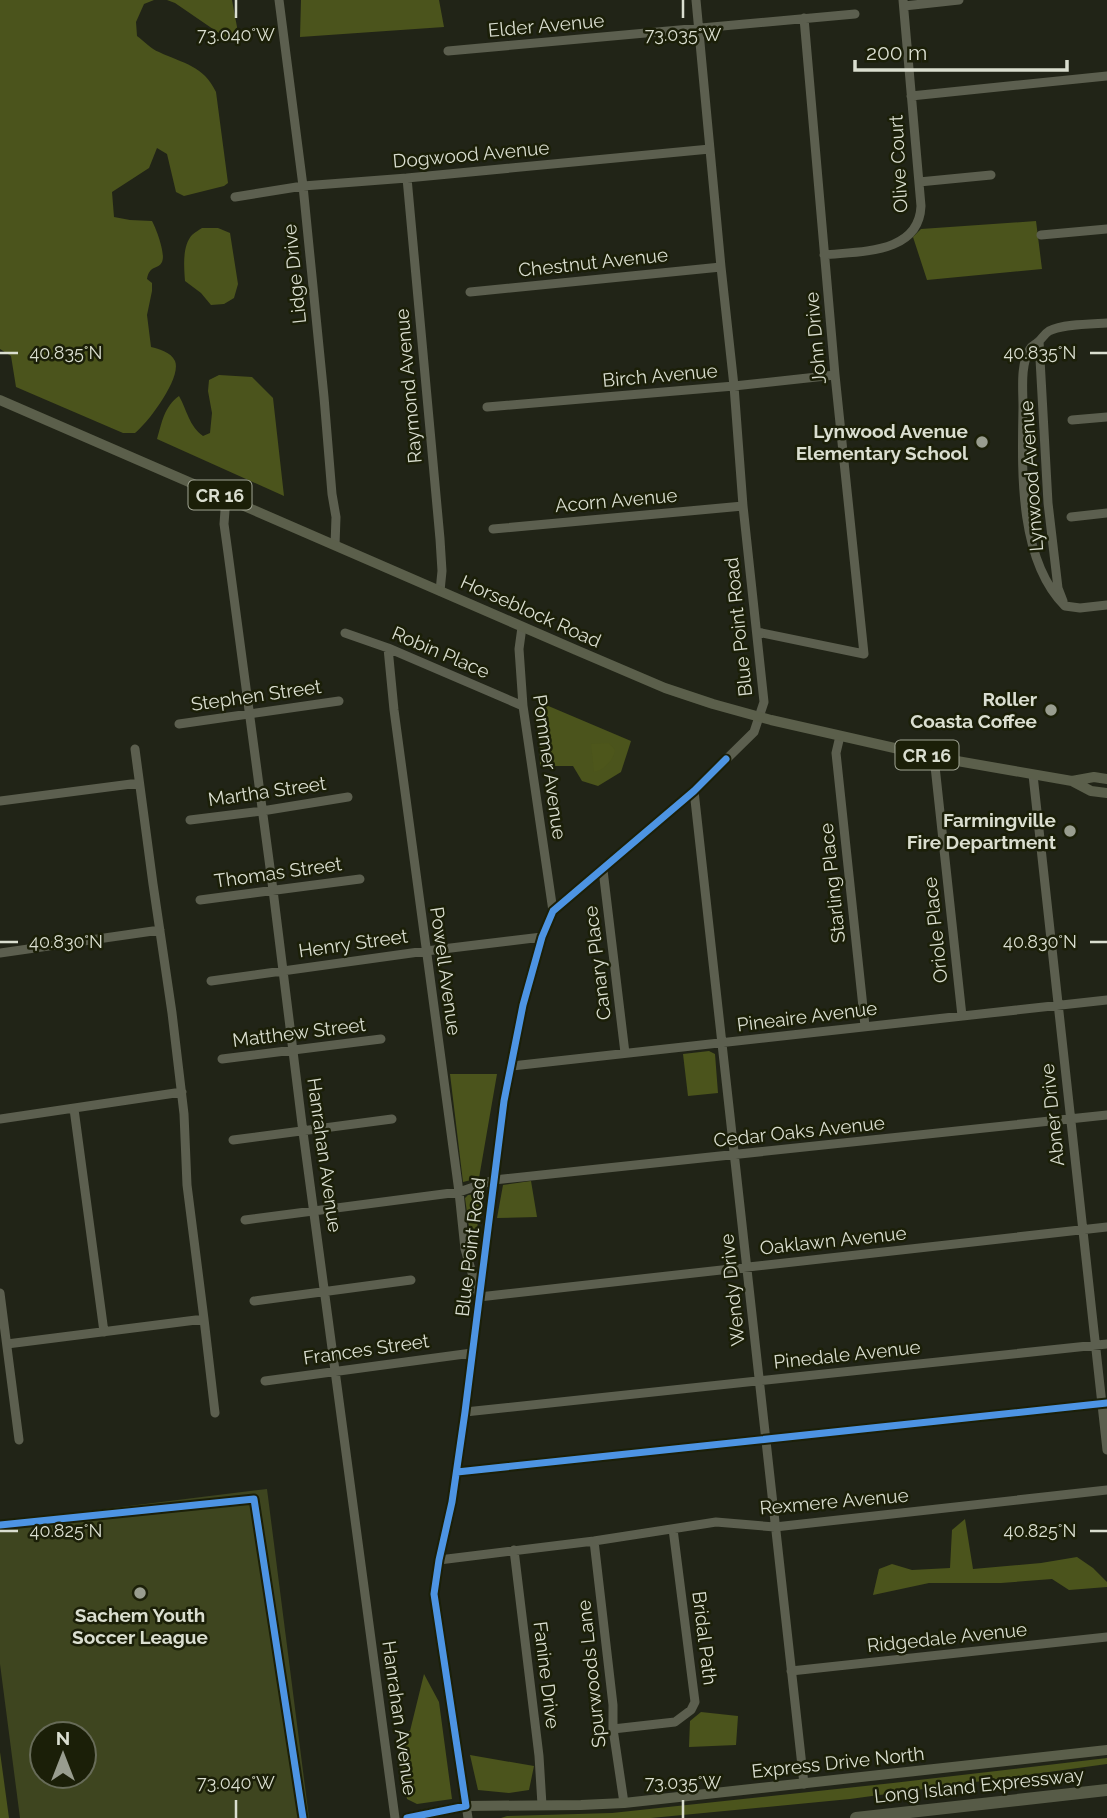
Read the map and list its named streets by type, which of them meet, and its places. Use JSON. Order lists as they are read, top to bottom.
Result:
{
  "streets": {
    "highway": ["Long Island Expressway"],
    "main road": ["CR 16", "Horseblock Road", "Express Drive North"],
    "street": [
      "Elder Avenue",
      "Dogwood Avenue",
      "Olive Court",
      "Chestnut Avenue",
      "Lidge Drive",
      "John Drive",
      "Birch Avenue",
      "Raymond Avenue",
      "Lynwood Avenue",
      "Acorn Avenue",
      "Blue Point Road",
      "Robin Place",
      "Stephen Street",
      "Pommer Avenue",
      "Martha Street",
      "Thomas Street",
      "Starling Place",
      "Oriole Place",
      "Henry Street",
      "Canary Place",
      "Powell Avenue",
      "Pineaire Avenue",
      "Matthew Street",
      "Abner Drive",
      "Cedar Oaks Avenue",
      "Hanrahan Avenue",
      "Oaklawn Avenue",
      "Wendy Drive",
      "Frances Street",
      "Pinedale Avenue",
      "Rexmere Avenue",
      "Ridgedale Avenue",
      "Bridal Path",
      "Spurwoods Lane",
      "Fanine Drive"
    ]
  },
  "crossings": [
    ["Elder Avenue", "John Drive"],
    ["Elder Avenue", "Blue Point Road"],
    ["Dogwood Avenue", "Lidge Drive"],
    ["Dogwood Avenue", "Raymond Avenue"],
    ["Dogwood Avenue", "Blue Point Road"],
    ["Olive Court", "John Drive"],
    ["Chestnut Avenue", "Blue Point Road"],
    ["Lidge Drive", "Horseblock Road"],
    ["John Drive", "Birch Avenue"],
    ["John Drive", "Blue Point Road"],
    ["Birch Avenue", "Blue Point Road"],
    ["Raymond Avenue", "Horseblock Road"],
    ["Acorn Avenue", "Blue Point Road"],
    ["Horseblock Road", "Blue Point Road"],
    ["Horseblock Road", "Pommer Avenue"],
    ["Horseblock Road", "Starling Place"],
    ["Horseblock Road", "Oriole Place"],
    ["Horseblock Road", "Abner Drive"],
    ["Horseblock Road", "Hanrahan Avenue"],
    ["Blue Point Road", "Pommer Avenue"],
    ["Blue Point Road", "Henry Street"],
    ["Blue Point Road", "Canary Place"],
    ["Blue Point Road", "Powell Avenue"],
    ["Blue Point Road", "Pineaire Avenue"],
    ["Blue Point Road", "Cedar Oaks Avenue"],
    ["Blue Point Road", "Oaklawn Avenue"],
    ["Blue Point Road", "Wendy Drive"],
    ["Blue Point Road", "Frances Street"],
    ["Blue Point Road", "Pinedale Avenue"],
    ["Blue Point Road", "Rexmere Avenue"],
    ["Blue Point Road", "Express Drive North"],
    ["Robin Place", "Pommer Avenue"],
    ["Robin Place", "Powell Avenue"],
    ["Stephen Street", "Hanrahan Avenue"],
    ["Martha Street", "Hanrahan Avenue"],
    ["Thomas Street", "Hanrahan Avenue"],
    ["Starling Place", "Pineaire Avenue"],
    ["Oriole Place", "Pineaire Avenue"],
    ["Henry Street", "Powell Avenue"],
    ["Henry Street", "Hanrahan Avenue"],
    ["Canary Place", "Pineaire Avenue"],
    ["Powell Avenue", "Cedar Oaks Avenue"],
    ["Powell Avenue", "Oaklawn Avenue"],
    ["Pineaire Avenue", "Abner Drive"],
    ["Pineaire Avenue", "Wendy Drive"],
    ["Matthew Street", "Hanrahan Avenue"],
    ["Abner Drive", "Cedar Oaks Avenue"],
    ["Abner Drive", "Oaklawn Avenue"],
    ["Abner Drive", "Pinedale Avenue"],
    ["Cedar Oaks Avenue", "Hanrahan Avenue"],
    ["Cedar Oaks Avenue", "Wendy Drive"],
    ["Hanrahan Avenue", "Frances Street"],
    ["Oaklawn Avenue", "Wendy Drive"],
    ["Wendy Drive", "Pinedale Avenue"],
    ["Wendy Drive", "Rexmere Avenue"],
    ["Wendy Drive", "Ridgedale Avenue"],
    ["Wendy Drive", "Express Drive North"],
    ["Rexmere Avenue", "Bridal Path"],
    ["Rexmere Avenue", "Spurwoods Lane"],
    ["Rexmere Avenue", "Fanine Drive"],
    ["Bridal Path", "Spurwoods Lane"],
    ["Spurwoods Lane", "Express Drive North"],
    ["Fanine Drive", "Express Drive North"]
  ],
  "places": [
    "Lynwood Avenue Elementary School",
    "Roller Coasta Coffee",
    "Farmingville Fire Department",
    "Sachem Youth Soccer League"
  ],
  "scale_bar": "200 m",
  "north": "top",
  "coordinates": [
    "73.040°W",
    "73.035°W",
    "40.835°N",
    "40.830°N",
    "40.825°N"
  ]
}
